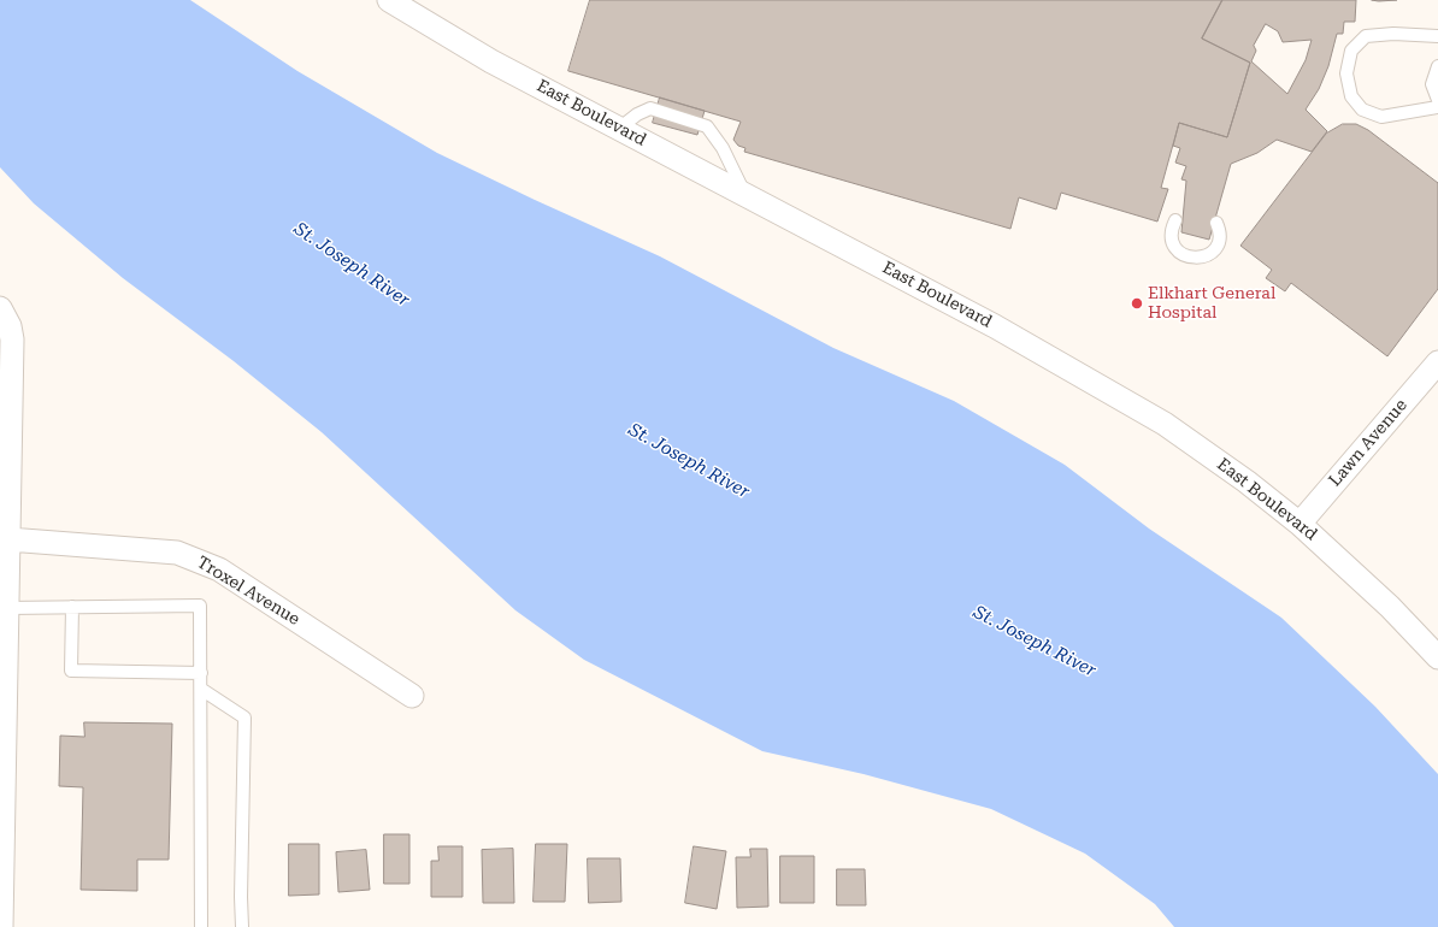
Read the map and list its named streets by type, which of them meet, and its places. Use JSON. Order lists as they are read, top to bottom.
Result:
{
  "streets": {
    "street": ["East Boulevard", "Lawn Avenue", "Troxel Avenue"]
  },
  "crossings": [
    ["East Boulevard", "Lawn Avenue"]
  ],
  "water": ["St. Joseph River"],
  "places": ["Elkhart General Hospital"]
}
